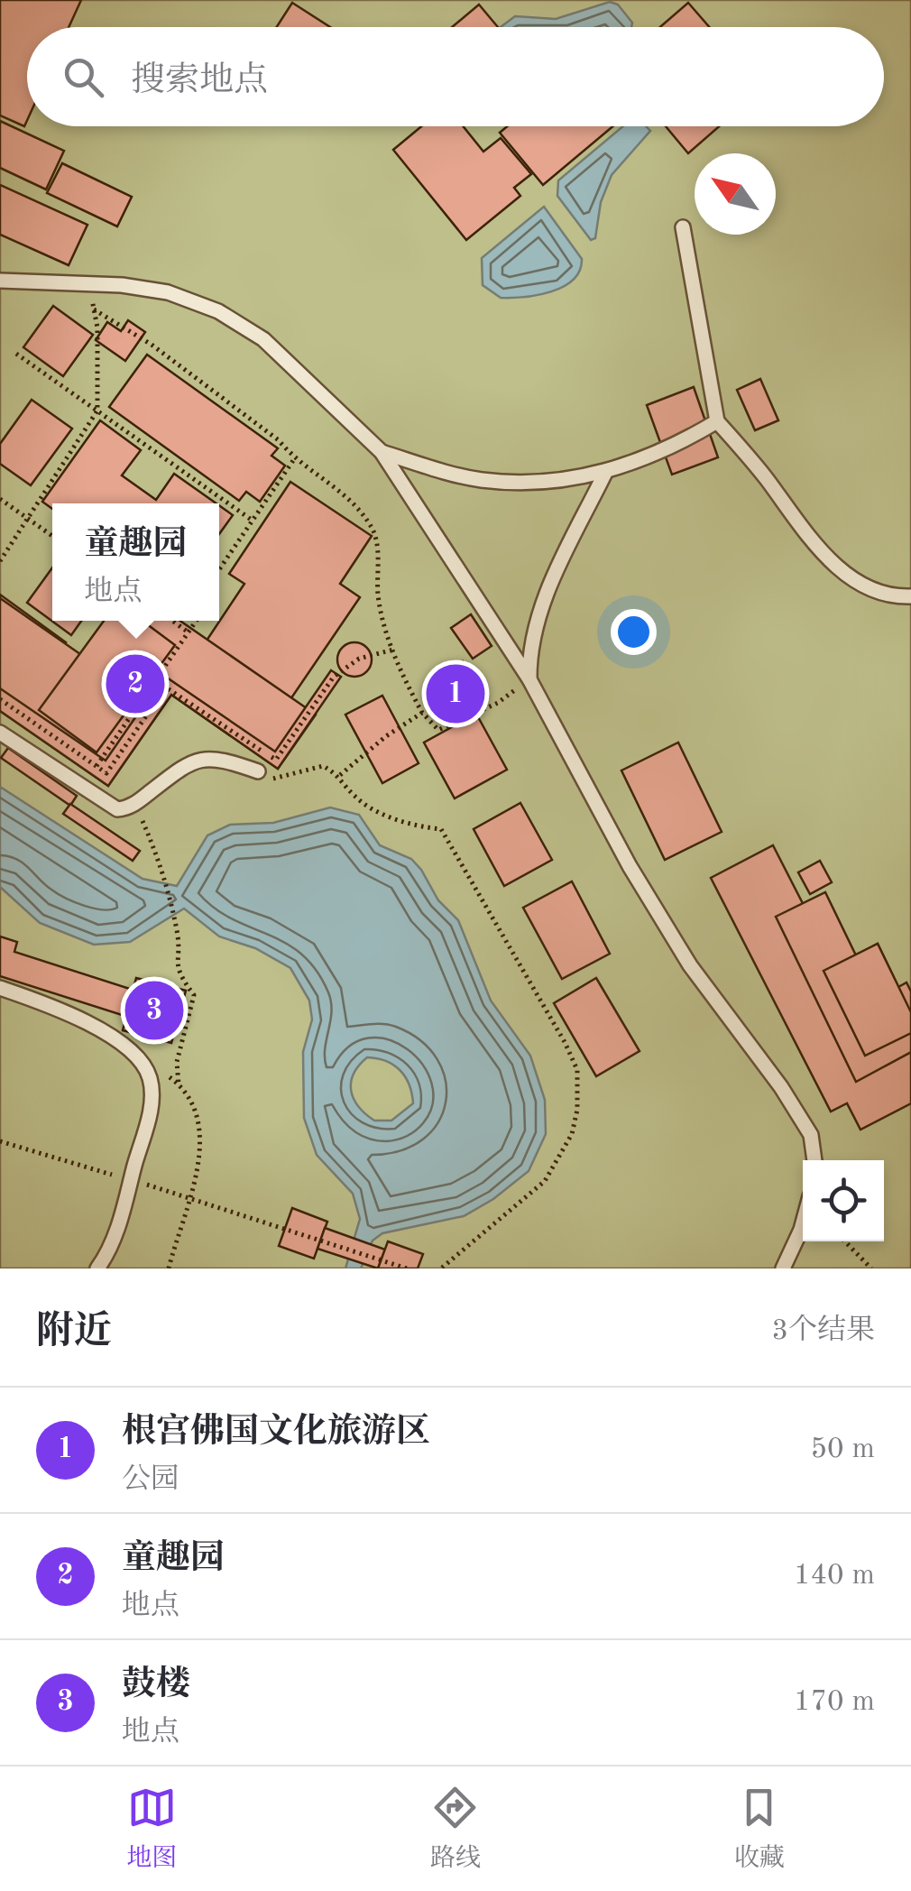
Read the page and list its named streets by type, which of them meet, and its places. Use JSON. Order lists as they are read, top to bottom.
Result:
{
  "north": "top left",
  "page": {
    "search": "搜索地点",
    "popup": ["童趣园", "地点"],
    "pins": ["2", "1", "3"],
    "heading": ["附近", "3个结果"],
    "list": [
      {
        "mark": "1",
        "name": "根宫佛国文化旅游区",
        "note": "公园",
        "value": "50 m"
      },
      {
        "mark": "2",
        "name": "童趣园",
        "note": "地点",
        "value": "140 m"
      },
      {
        "mark": "3",
        "name": "鼓楼",
        "note": "地点",
        "value": "170 m"
      }
    ],
    "nav": ["地图", "路线", "收藏"]
  }
}
